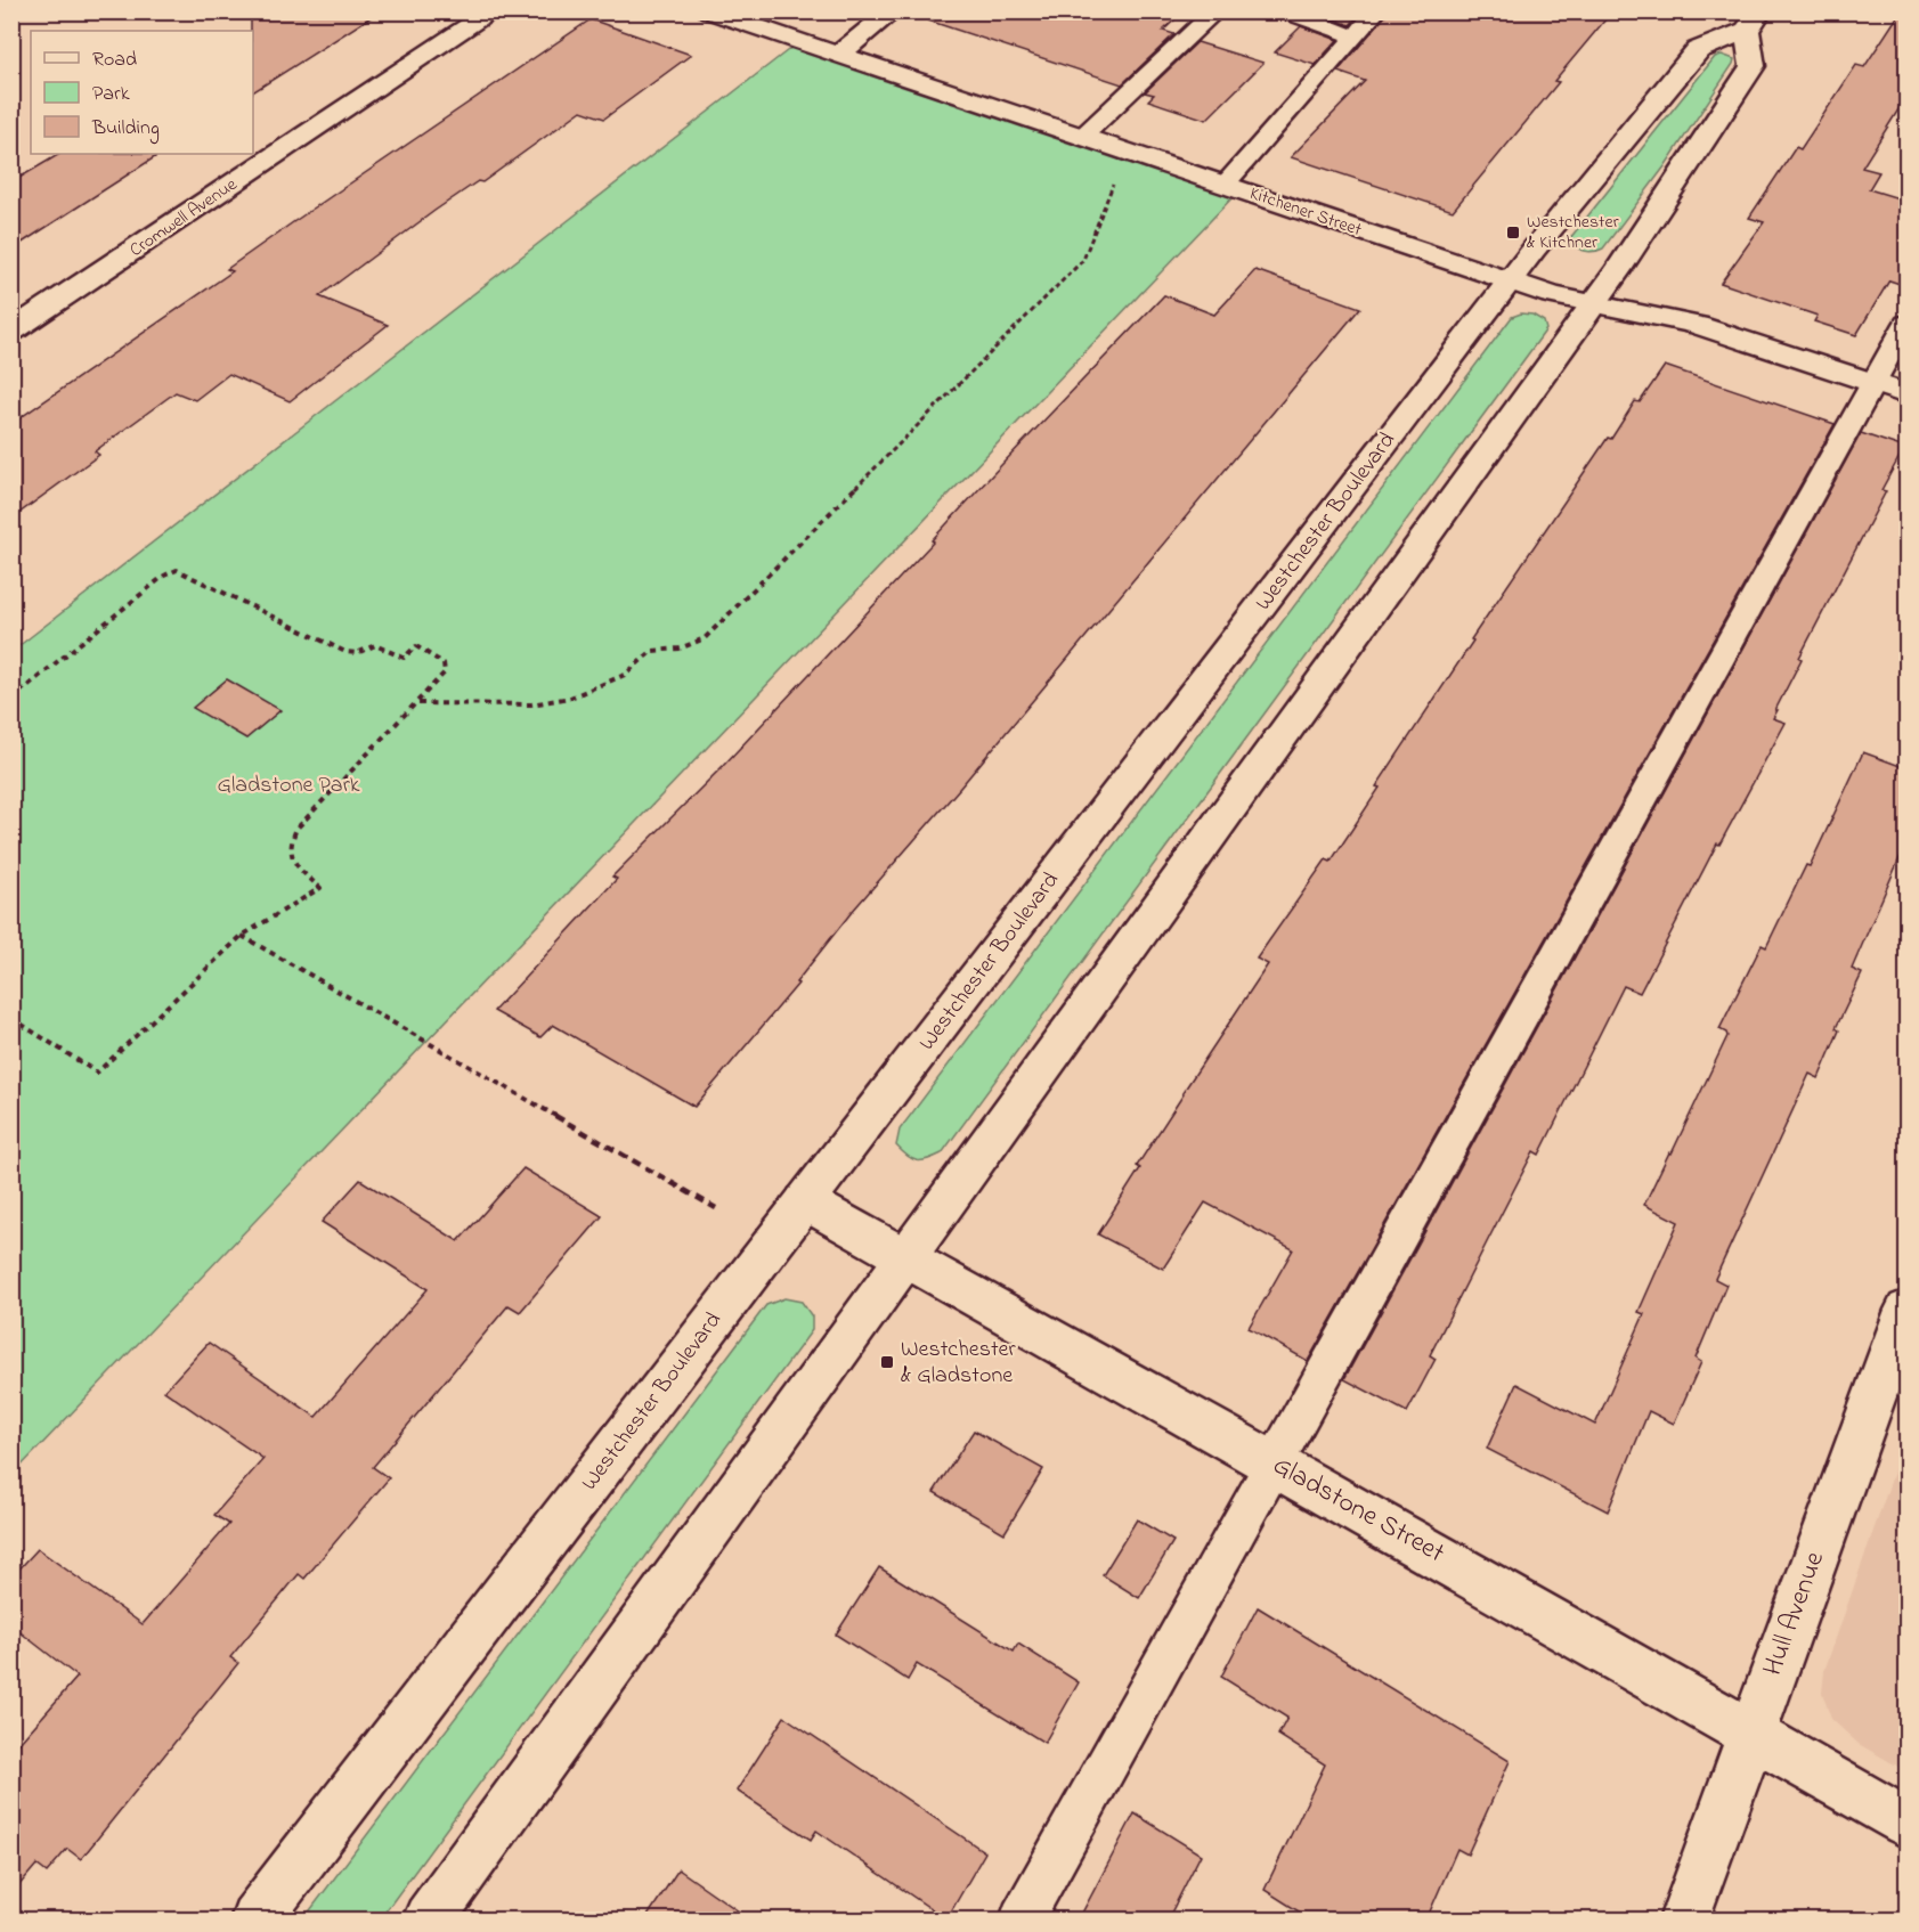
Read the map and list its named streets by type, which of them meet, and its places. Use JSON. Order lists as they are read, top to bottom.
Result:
{
  "streets": {
    "street": [
      "Kitchener Street",
      "Cromwell Avenue",
      "Westchester Boulevard",
      "Gladstone Street",
      "Hull Avenue"
    ]
  },
  "crossings": [
    ["Kitchener Street", "Westchester Boulevard"],
    ["Westchester Boulevard", "Gladstone Street"],
    ["Gladstone Street", "Hull Avenue"]
  ],
  "parks": ["Gladstone Park"],
  "places": {
    "transit": ["Westchester & Kitchner", "Westchester & Gladstone"]
  },
  "legend": ["Road", "Park", "Building"]
}
